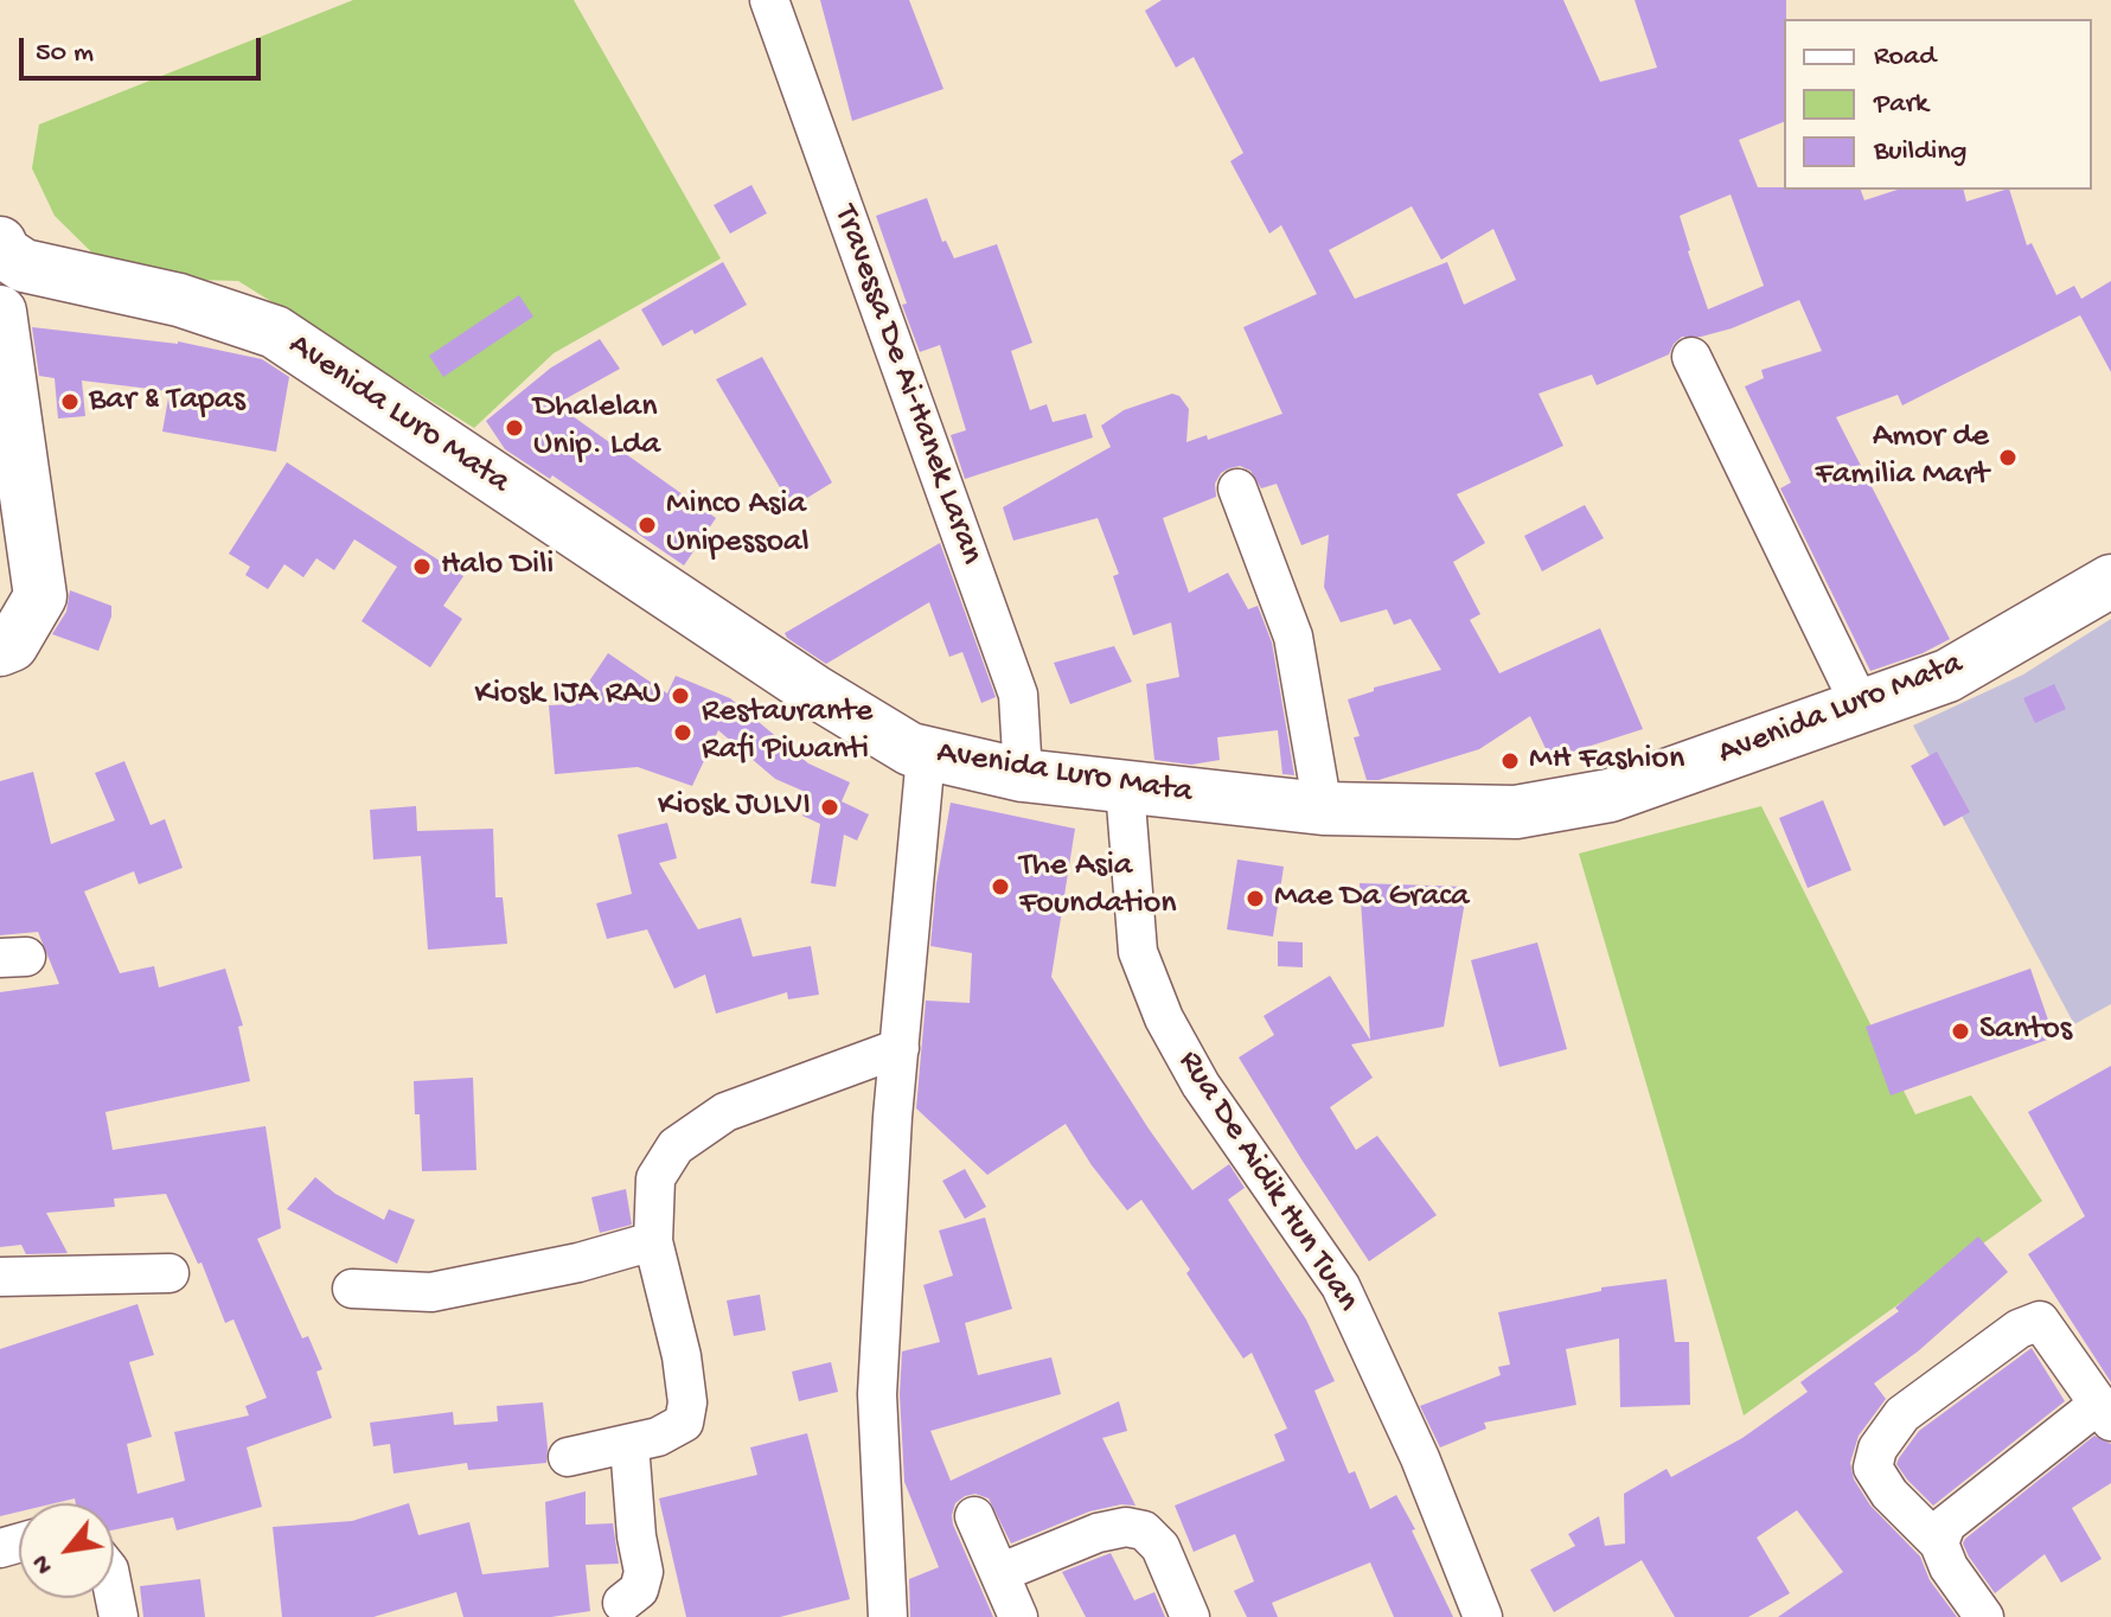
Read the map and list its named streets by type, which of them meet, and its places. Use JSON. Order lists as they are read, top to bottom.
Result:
{
  "streets": {
    "main road": ["Avenida Luro Mata"],
    "street": ["Travessa De Ai-Hanek Laran", "Rua De Aidik Hun Tuan"]
  },
  "crossings": [
    ["Travessa De Ai-Hanek Laran", "Avenida Luro Mata"],
    ["Avenida Luro Mata", "Rua De Aidik Hun Tuan"]
  ],
  "places": [
    "Bar & Tapas",
    "Dhalelan Unip. Lda",
    "Amor de Familia Mart",
    "Minco Asia Unipessoal",
    "Halo Dili",
    "Kiosk IJA RAU",
    "Restaurante Rafi Piwanti",
    "MH Fashion",
    "Kiosk JULVI",
    "The Asia Foundation",
    "Mae Da Graca",
    "Santos"
  ],
  "legend": ["Road", "Park", "Building"],
  "scale_bar": "50 m",
  "north": "bottom left"
}
